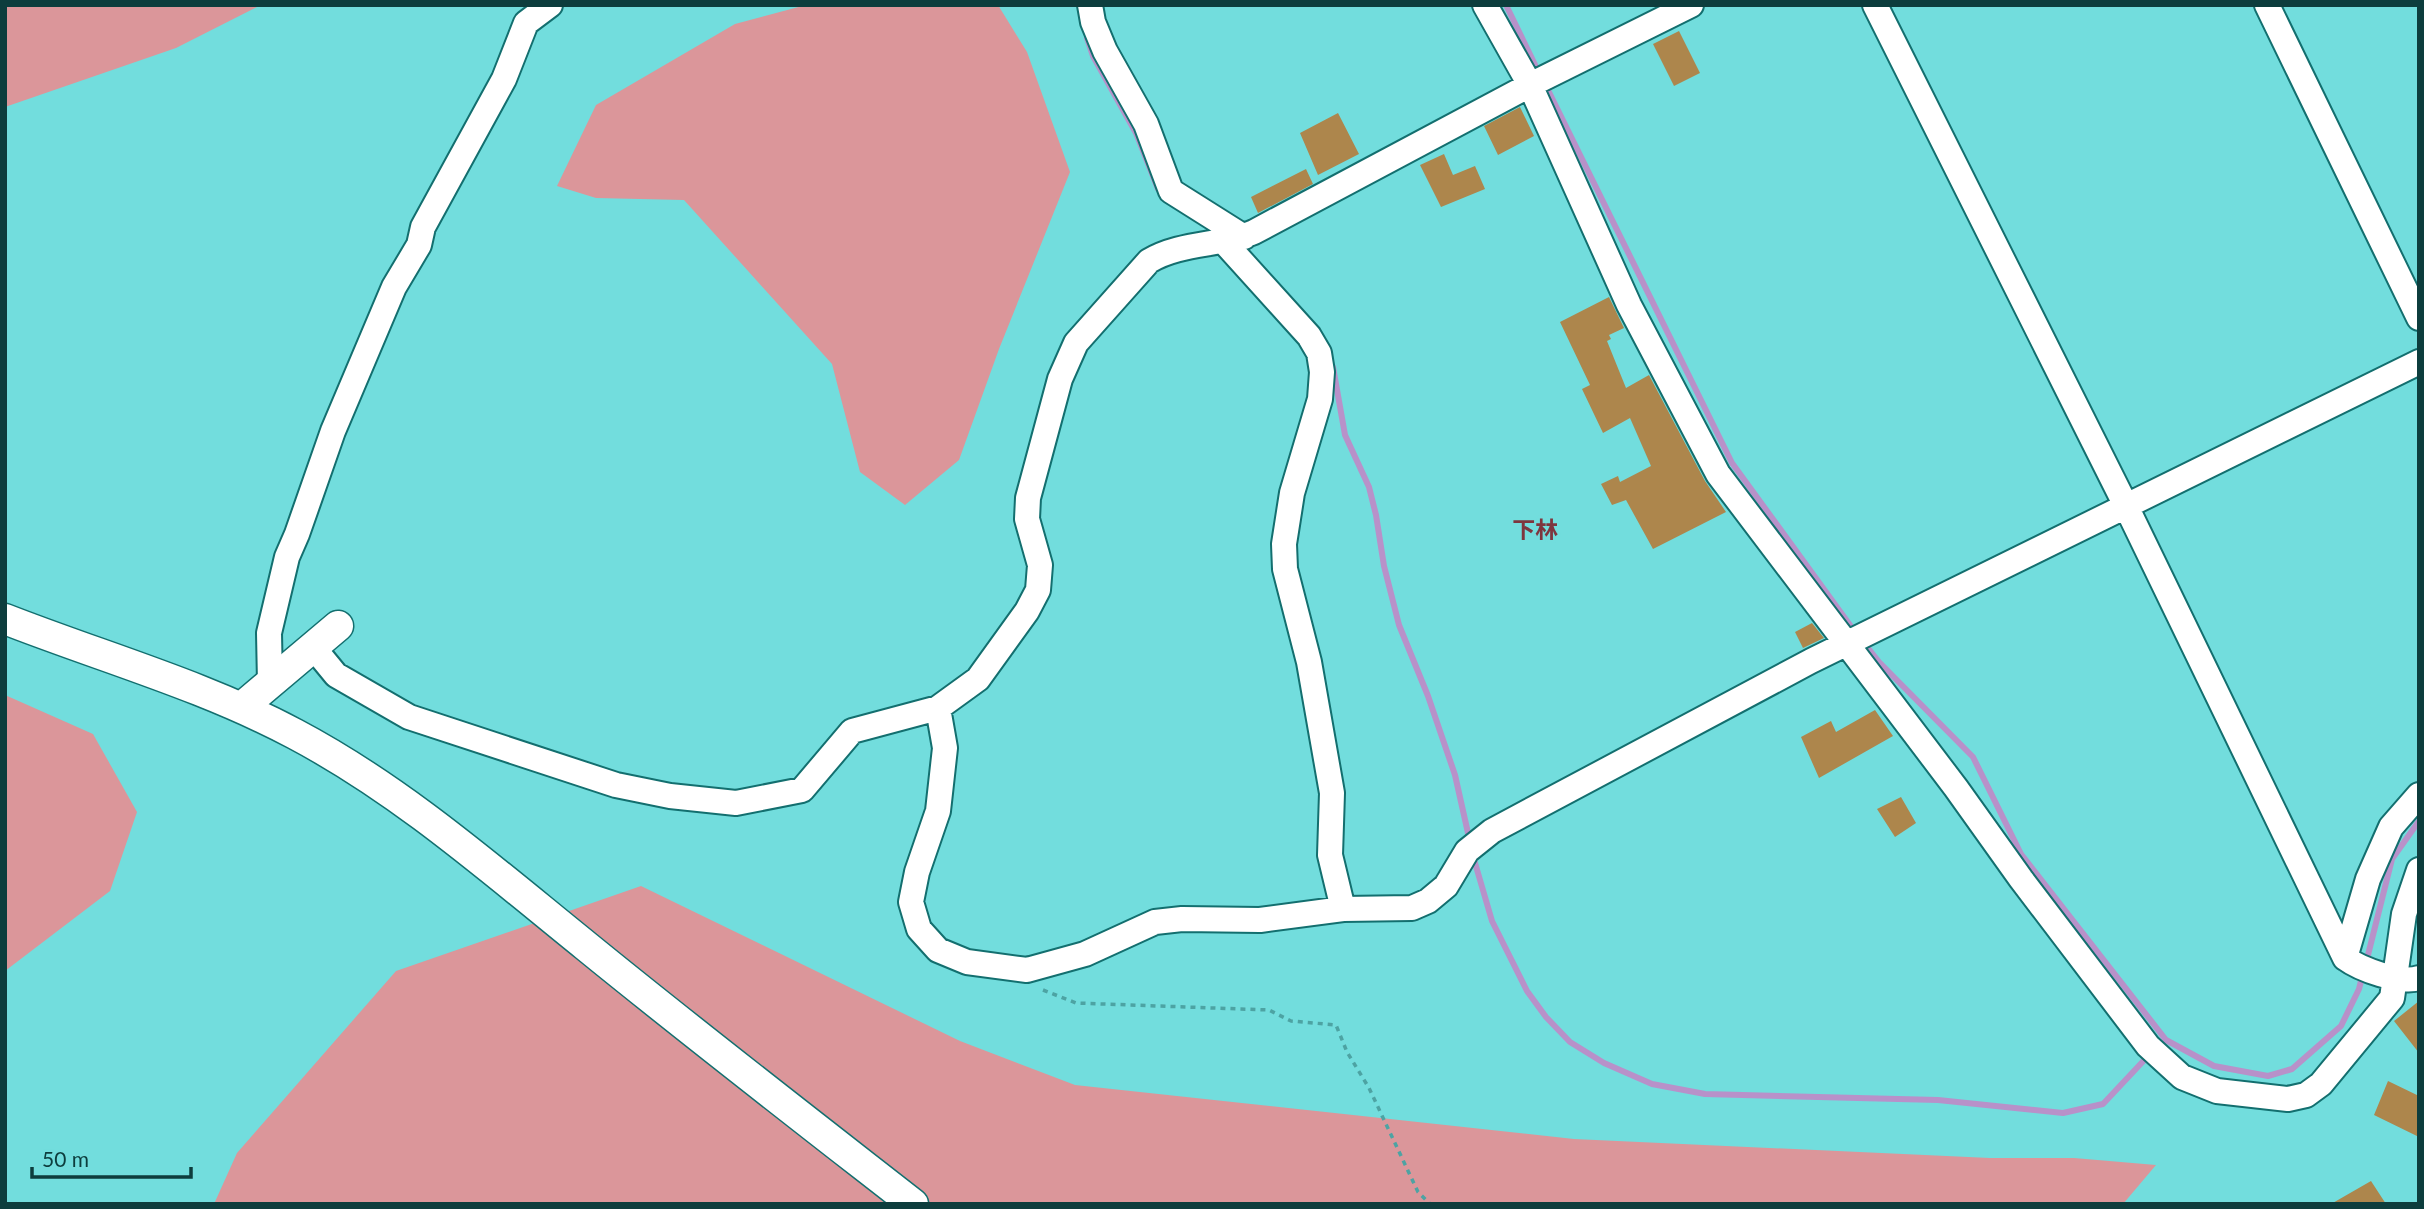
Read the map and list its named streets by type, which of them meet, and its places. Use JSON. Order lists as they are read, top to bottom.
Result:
{
  "districts": ["下林"],
  "scale_bar": "50 m"
}
